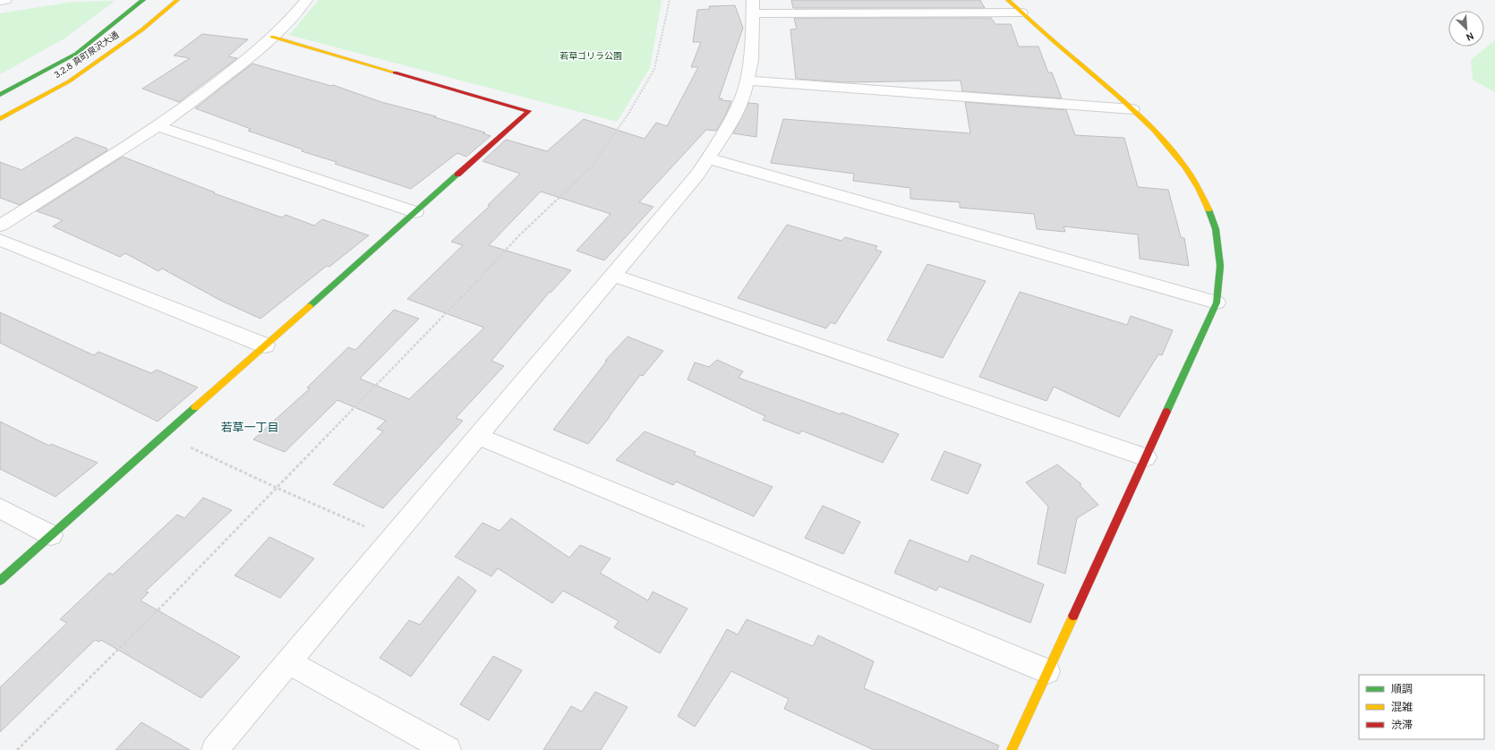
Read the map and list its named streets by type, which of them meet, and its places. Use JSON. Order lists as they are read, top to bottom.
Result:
{
  "streets": {
    "street": ["3.2.8 真町泉沢大通"]
  },
  "districts": ["若草一丁目"],
  "parks": ["若草ゴリラ公園"],
  "legend": ["順調", "混雑", "渋滞"],
  "north": "bottom right"
}
